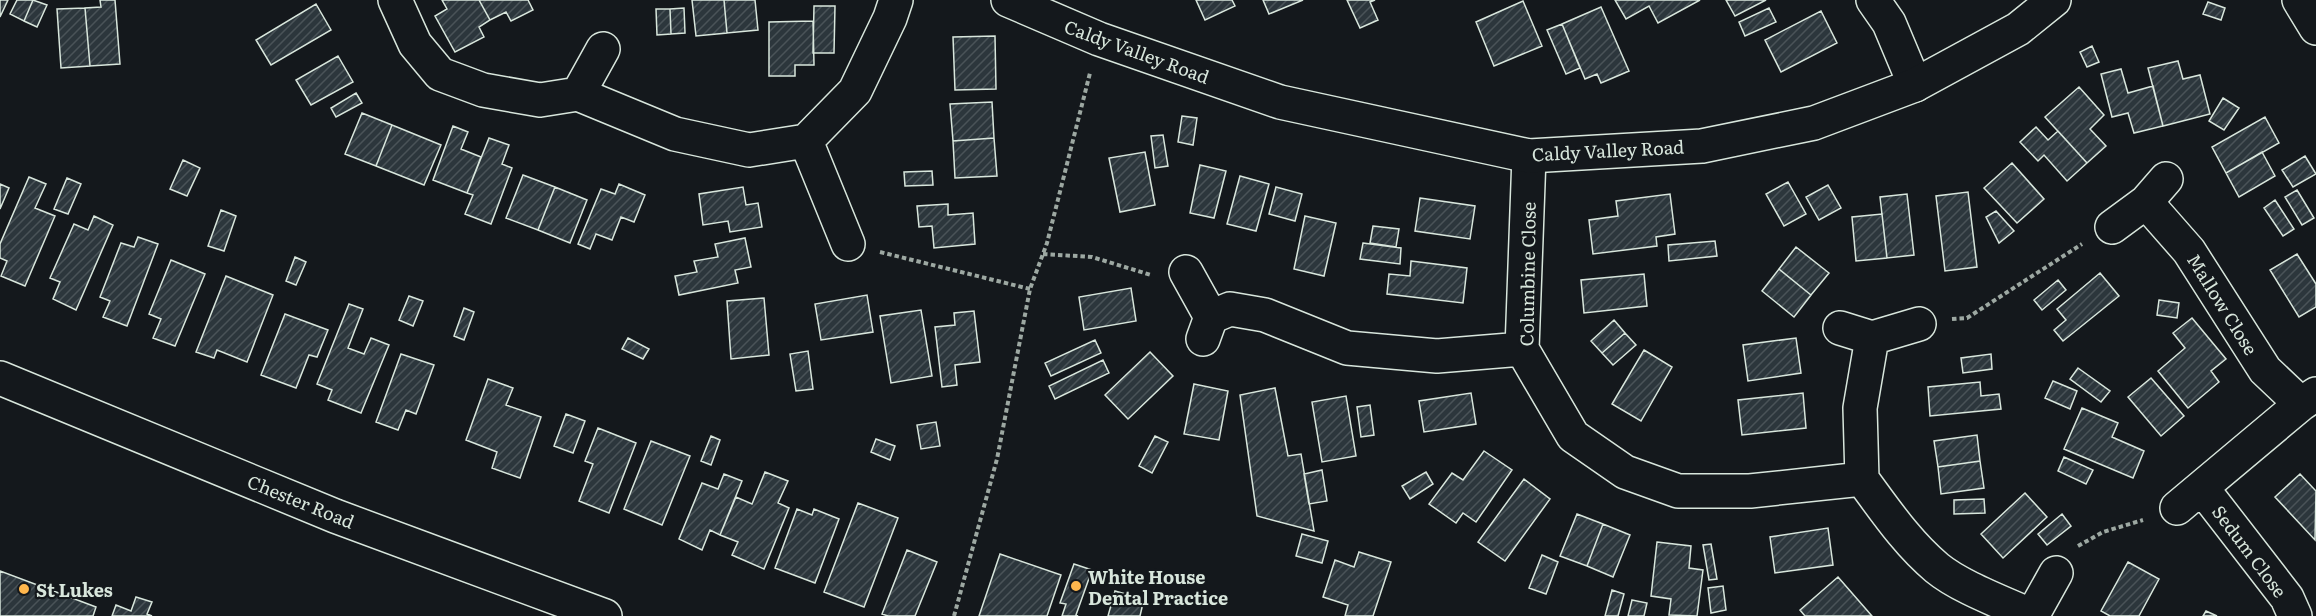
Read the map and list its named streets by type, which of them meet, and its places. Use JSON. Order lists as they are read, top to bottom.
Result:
{
  "streets": {
    "street": [
      "Caldy Valley Road",
      "Columbine Close",
      "Mallow Close",
      "Chester Road",
      "Sedum Close"
    ]
  },
  "crossings": [
    ["Caldy Valley Road", "Columbine Close"],
    ["Mallow Close", "Sedum Close"]
  ],
  "places": ["White House Dental Practice", "St Lukes"]
}
